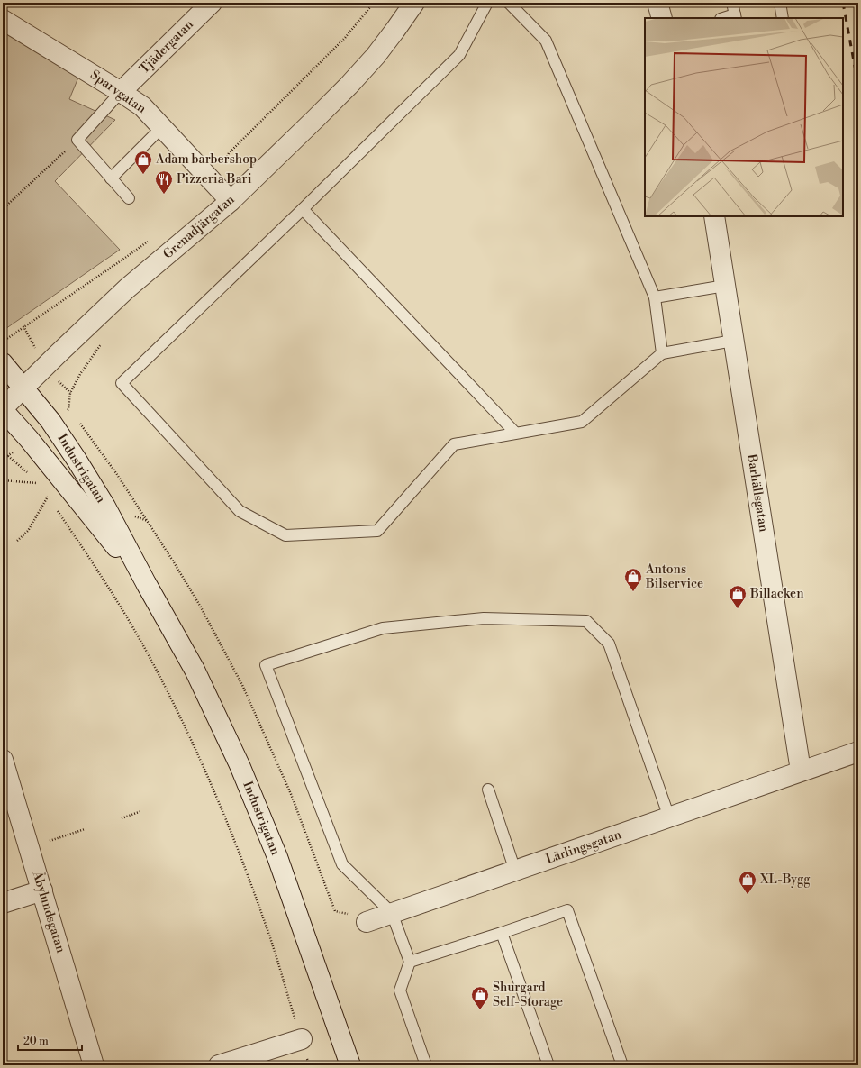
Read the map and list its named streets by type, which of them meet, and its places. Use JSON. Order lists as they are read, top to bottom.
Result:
{
  "streets": {
    "street": [
      "Tjädergatan",
      "Sparvgatan",
      "Grenadjärgatan",
      "Industrigatan",
      "Barhällsgatan",
      "Lärlingsgatan",
      "Åbylundsgatan"
    ]
  },
  "crossings": [
    ["Tjädergatan", "Sparvgatan"],
    ["Sparvgatan", "Grenadjärgatan"],
    ["Grenadjärgatan", "Industrigatan"],
    ["Barhällsgatan", "Lärlingsgatan"]
  ],
  "places": {
    "shop": [
      "Adam barbershop",
      "Antons Bilservice",
      "Billacken",
      "XL-Bygg",
      "Shurgard Self-Storage"
    ],
    "restaurant": ["Pizzeria Bari"]
  },
  "scale_bar": "20 m"
}
